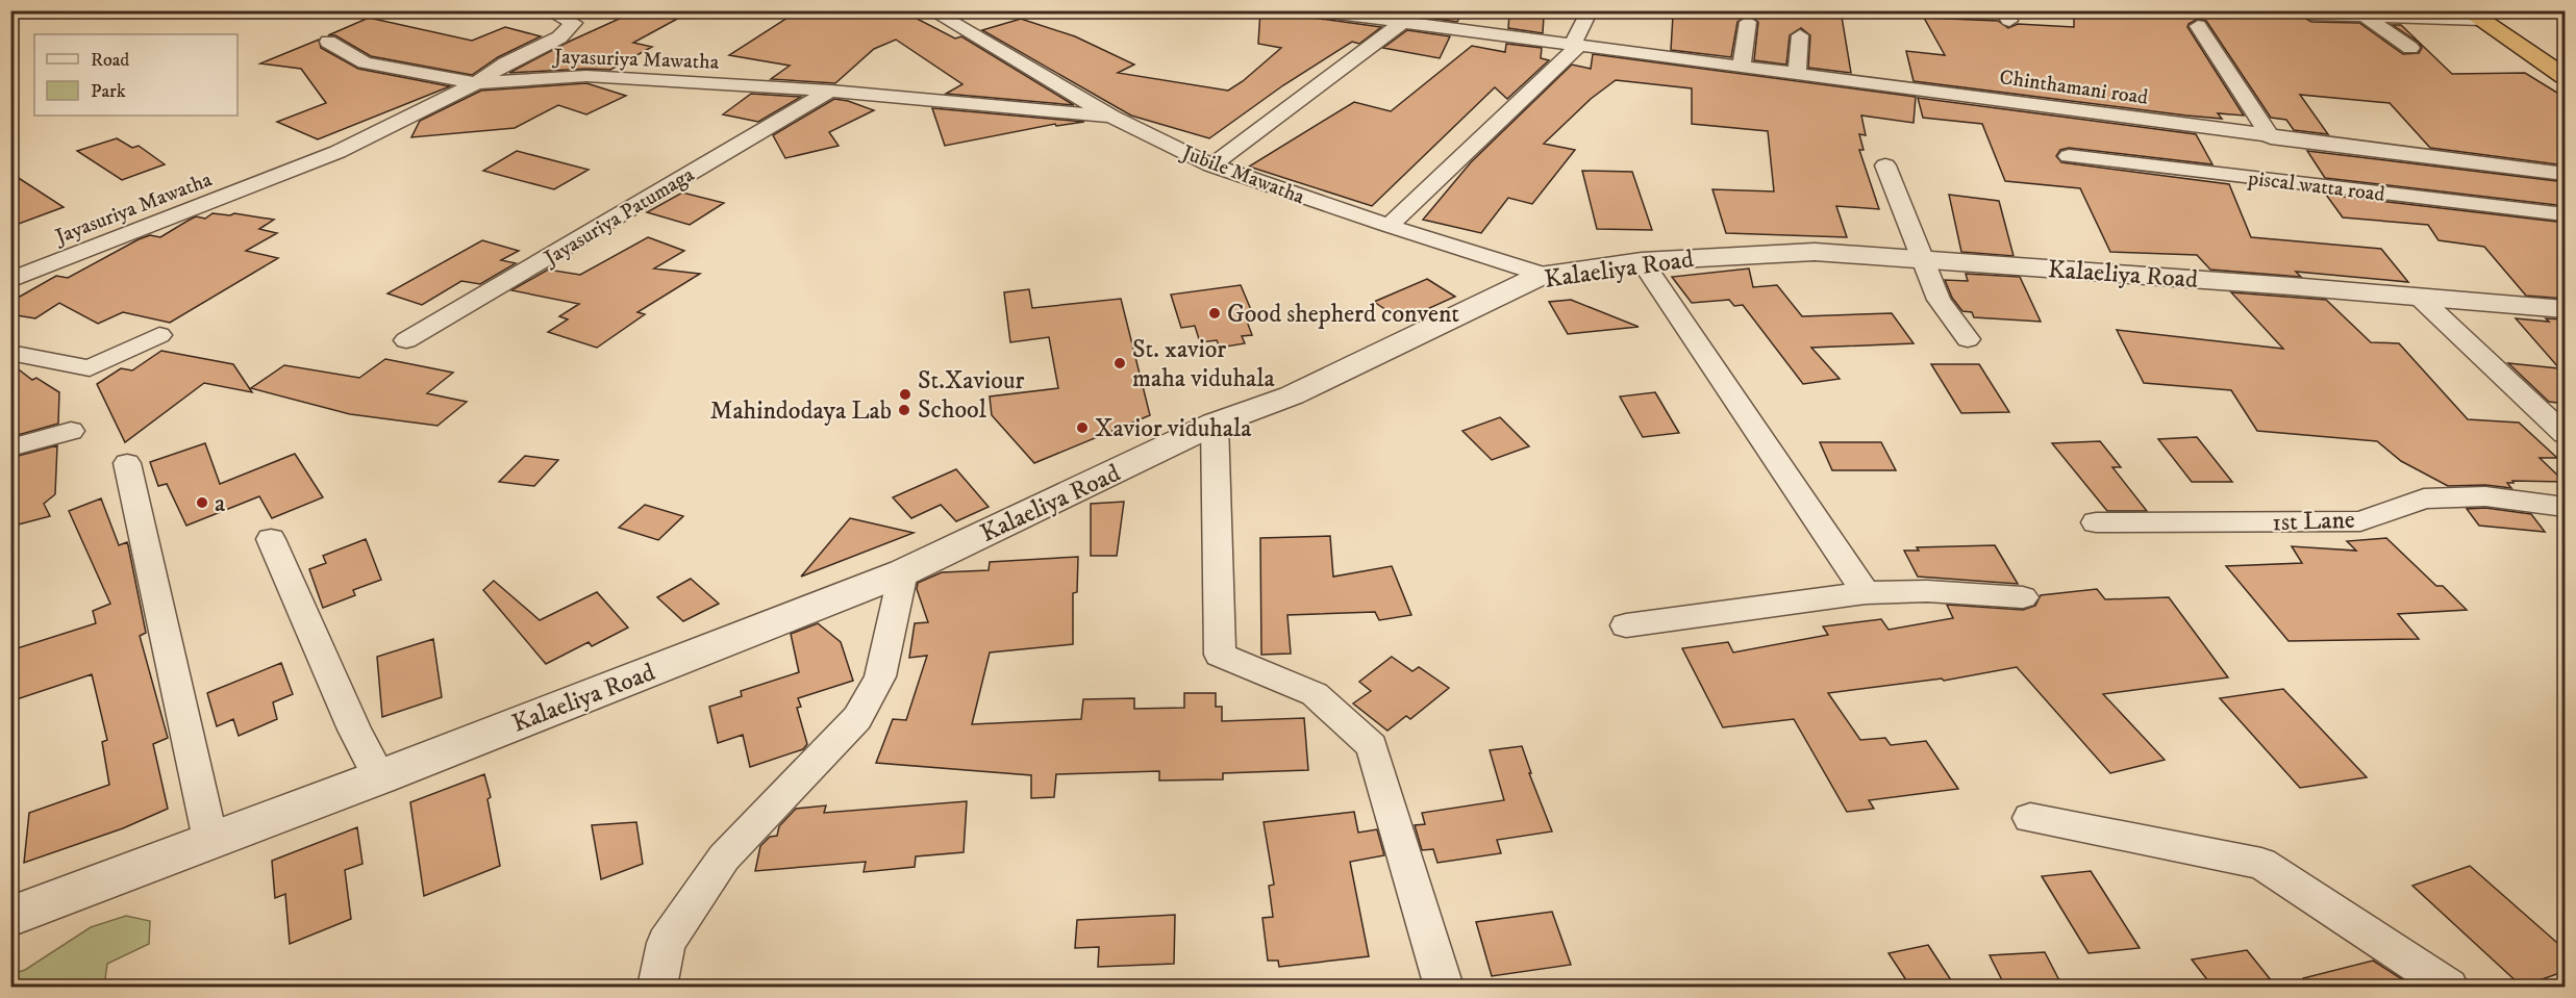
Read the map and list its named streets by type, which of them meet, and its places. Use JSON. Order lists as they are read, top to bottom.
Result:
{
  "streets": {
    "street": [
      "Jayasuriya Mawatha",
      "Chinthamani road",
      "Jubile Mawatha",
      "piscal watta road",
      "Jayasuriya Patumaga",
      "Kalaeliya Road",
      "1st Lane"
    ]
  },
  "crossings": [
    ["Jayasuriya Mawatha", "Jubile Mawatha"],
    ["Jayasuriya Mawatha", "Jayasuriya Patumaga"],
    ["Jubile Mawatha", "Kalaeliya Road"]
  ],
  "places": [
    "Good shepherd convent",
    "St. xavior maha viduhala",
    "St.Xaviour School",
    "Mahindodaya Lab",
    "Xavior viduhala",
    "a"
  ],
  "legend": ["Road", "Park"]
}
